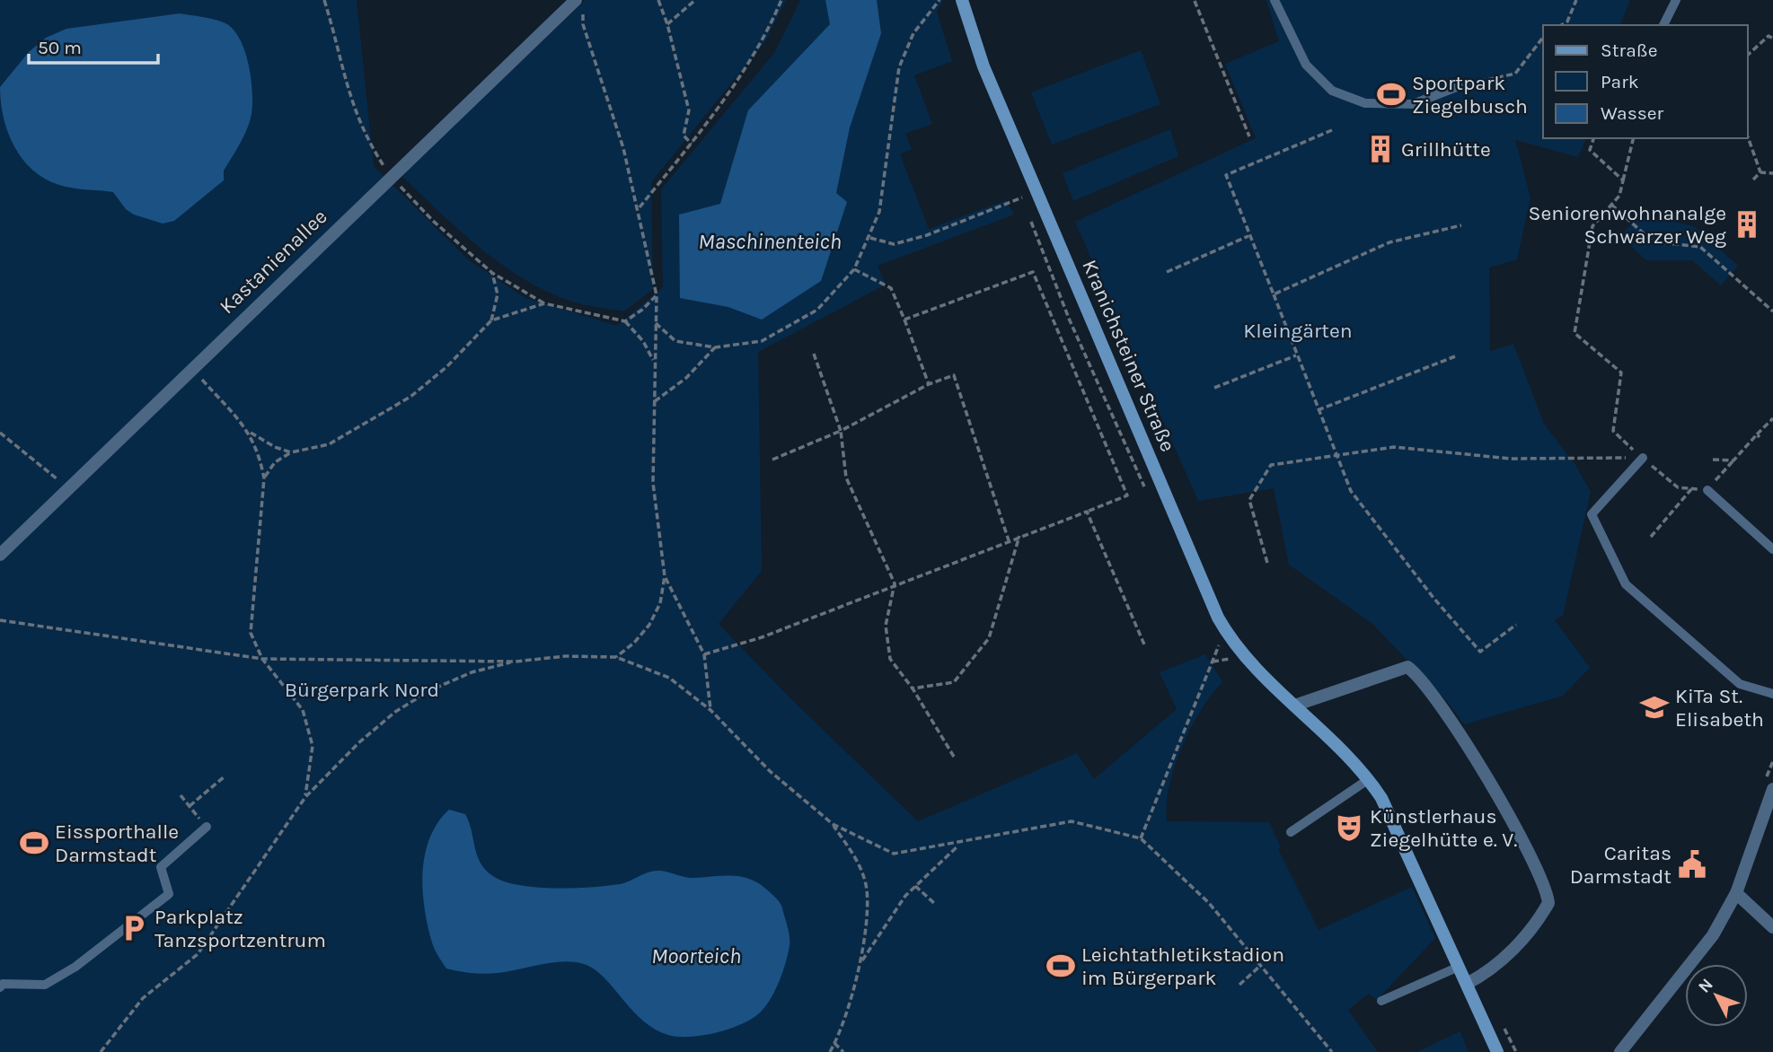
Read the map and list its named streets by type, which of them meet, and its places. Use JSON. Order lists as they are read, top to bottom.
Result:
{
  "streets": {
    "main road": ["Kranichsteiner Straße"],
    "street": ["Kastanienallee"]
  },
  "water": ["Maschinenteich", "Moorteich"],
  "parks": ["Kleingärten", "Bürgerpark Nord"],
  "places": {
    "sports": ["Sportpark Ziegelbusch", "Eissporthalle Darmstadt", "Leichtathletikstadion im Bürgerpark"],
    "building": ["Grillhütte", "Seniorenwohnanalge Schwarzer Weg"],
    "school or university": ["KiTa St. Elisabeth"],
    "theatre": ["Künstlerhaus Ziegelhütte e. V."],
    "public building": ["Caritas Darmstadt"],
    "parking": ["Parkplatz Tanzsportzentrum"]
  },
  "legend": ["Straße", "Park", "Wasser"],
  "scale_bar": "50 m",
  "north": "top left"
}
